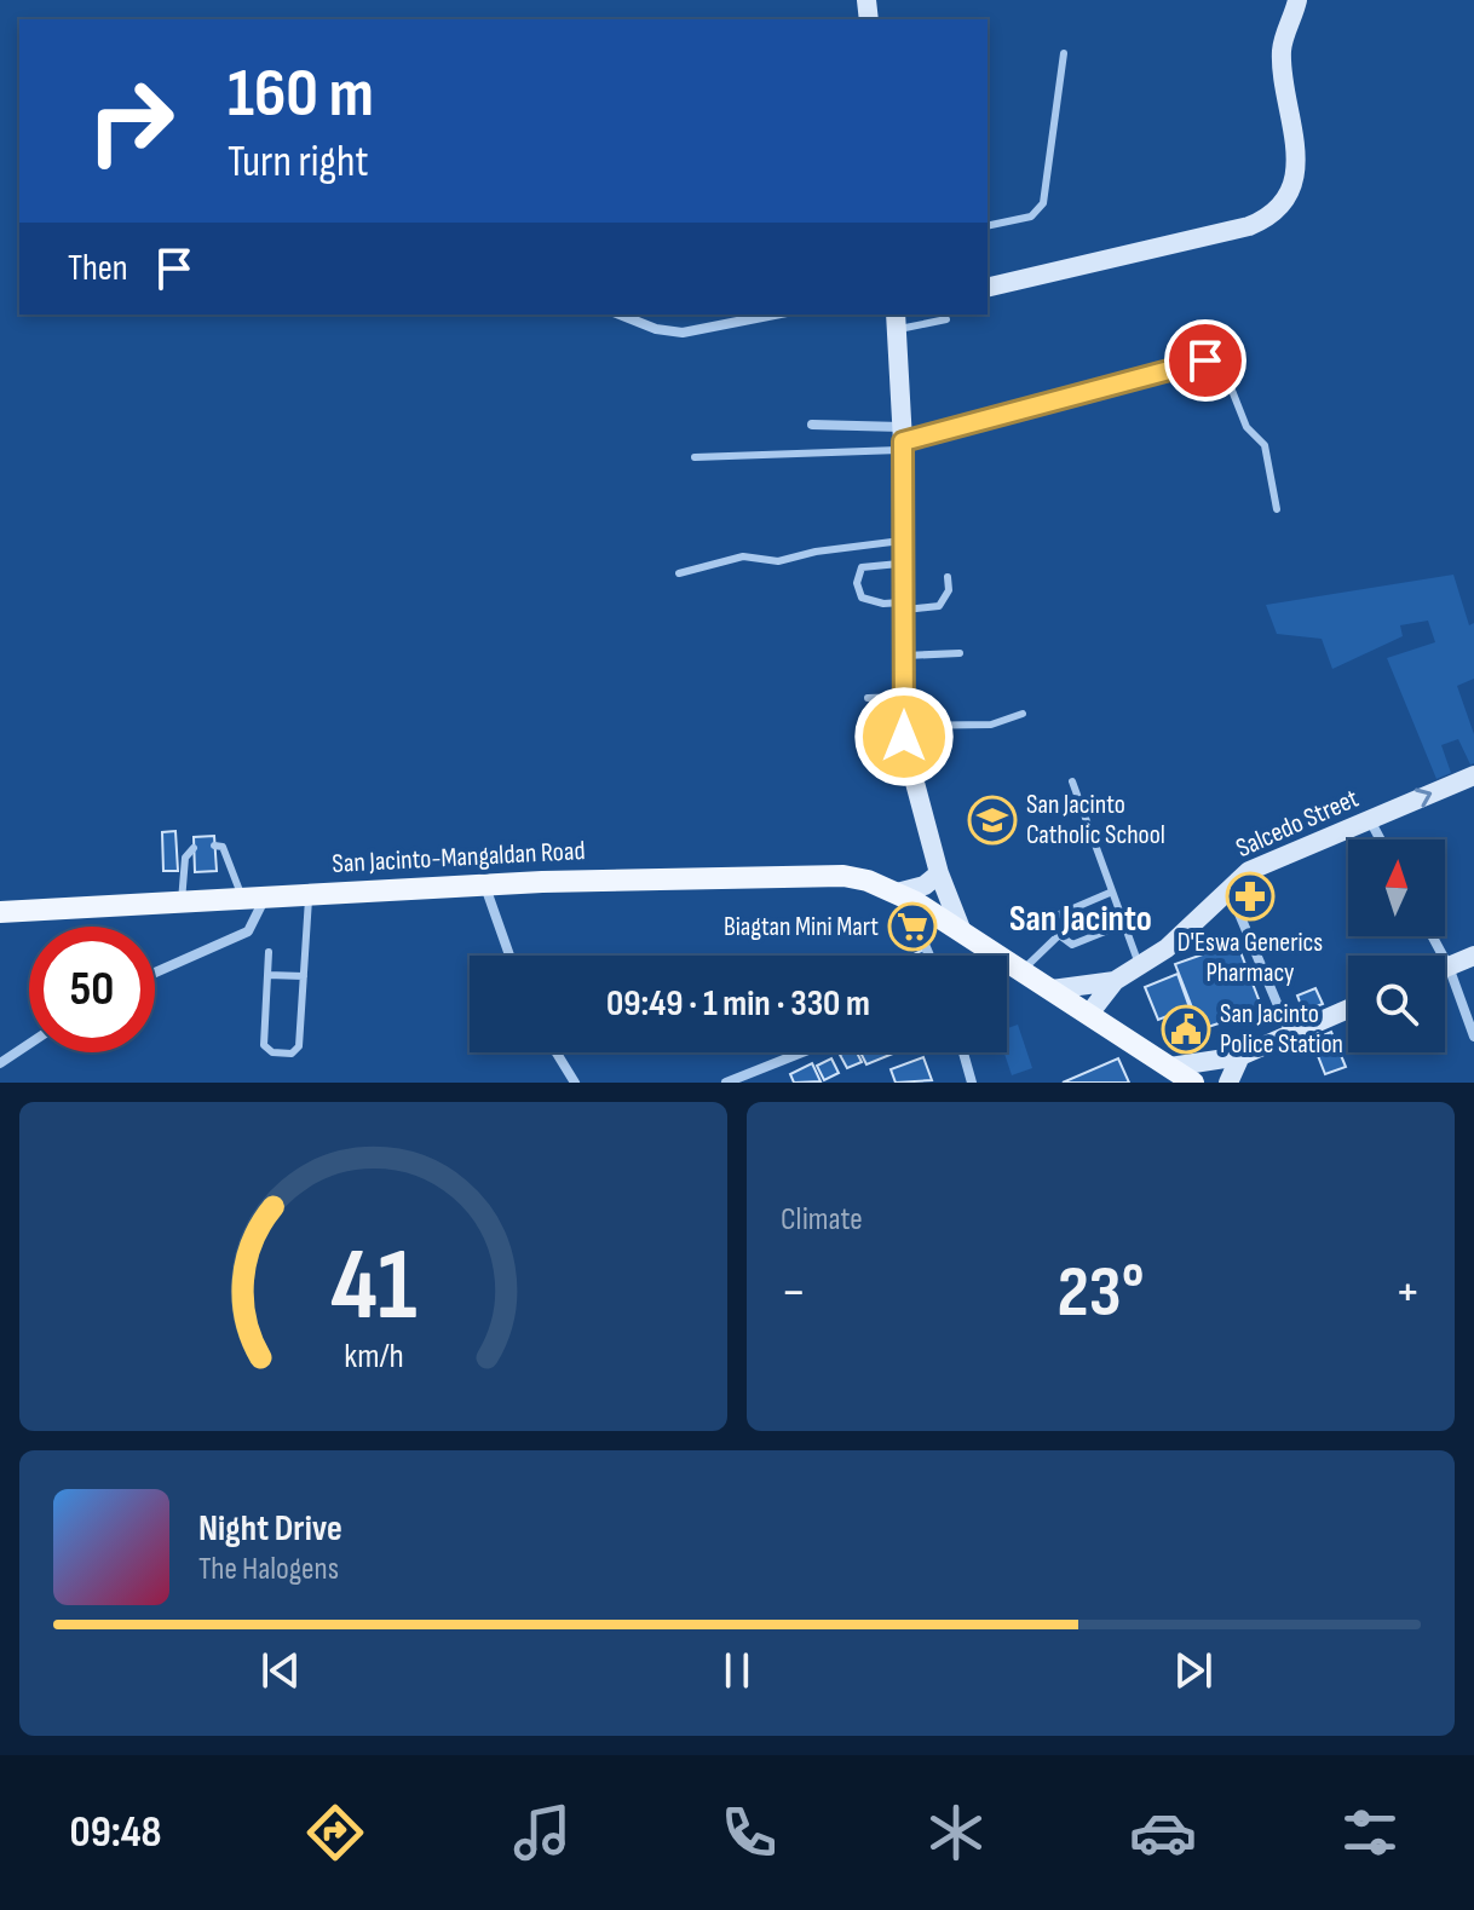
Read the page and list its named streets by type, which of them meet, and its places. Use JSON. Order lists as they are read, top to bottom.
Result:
{
  "streets": {
    "main road": ["San Jacinto-Mangaldan Road"],
    "street": ["Salcedo Street"]
  },
  "crossings": [
    ["Salcedo Street", "San Jacinto-Mangaldan Road"]
  ],
  "districts": ["San Jacinto"],
  "places": {
    "school or university": ["San Jacinto Catholic School"],
    "pharmacy": ["D'Eswa Generics Pharmacy"],
    "supermarket": ["Biagtan Mini Mart"],
    "public building": ["San Jacinto Police Station"]
  },
  "north": "top",
  "page": {
    "turn": ["160 m", "Turn right"],
    "then": "Then",
    "limit": "50",
    "trip": "09:49 · 1 min · 330 m",
    "tile": "Climate",
    "heat": ["−", "23°", "+"],
    "song": ["Night Drive", "The Halogens"],
    "tabs": "09:48",
    "gauge": ["41", "km/h"]
  }
}
